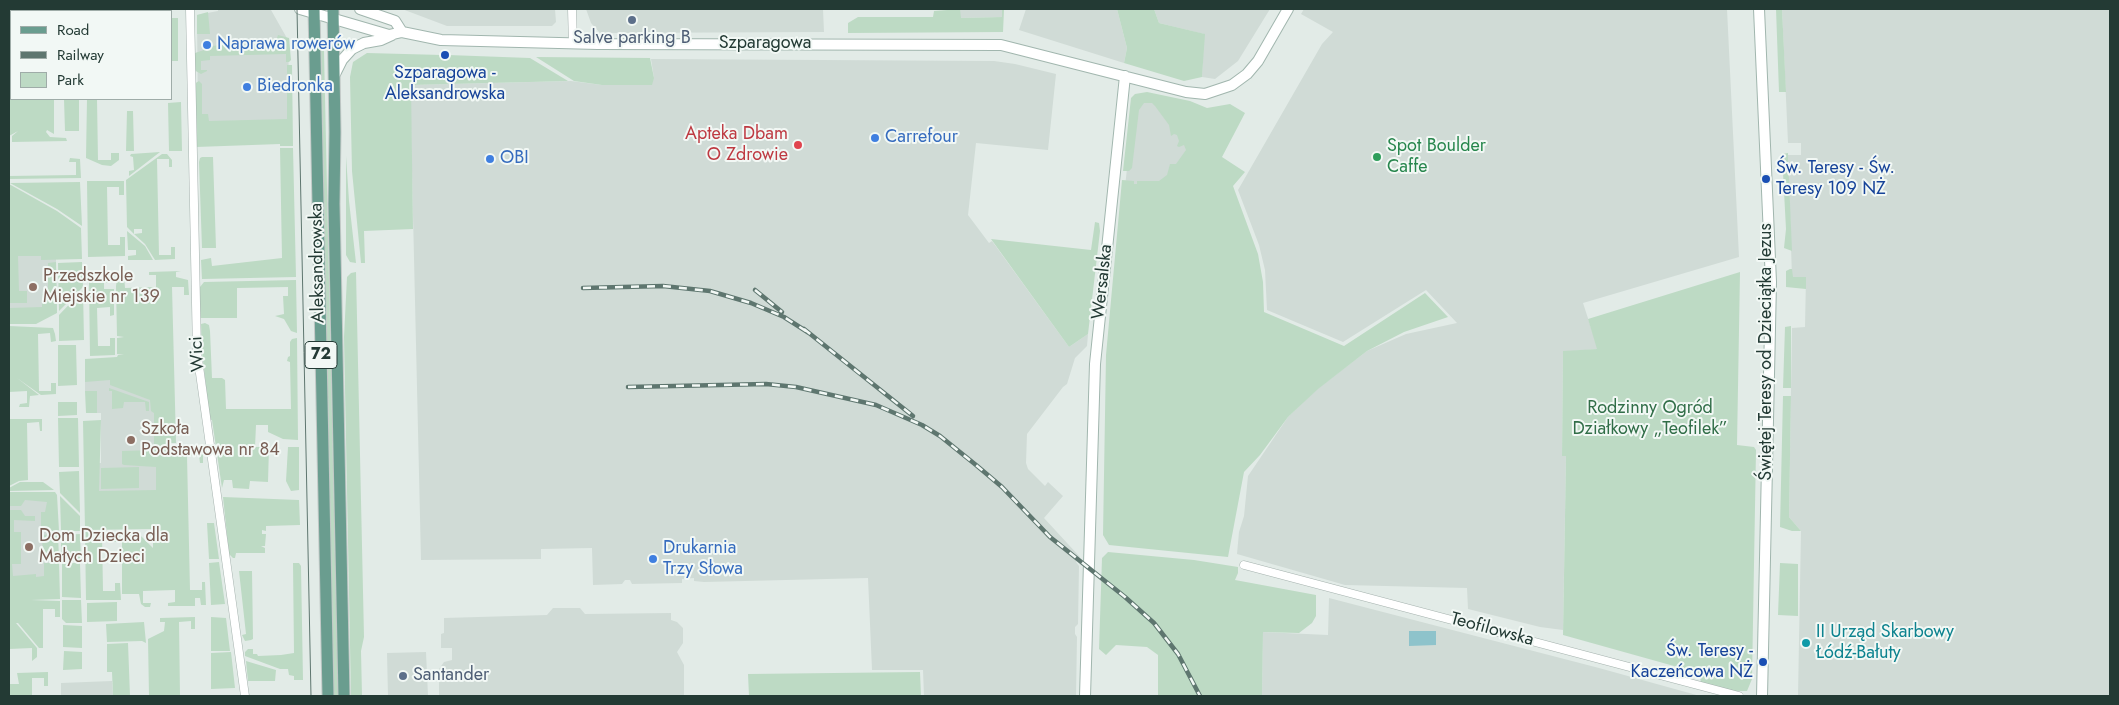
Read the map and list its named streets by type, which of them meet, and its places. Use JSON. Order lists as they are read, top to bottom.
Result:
{
  "streets": {
    "main road": ["Aleksandrowska", "72"],
    "street": [
      "Szparagowa",
      "Wersalska",
      "Świętej Teresy od Dzieciątka Jezus",
      "Wici",
      "Teofilowska"
    ]
  },
  "crossings": [
    ["Szparagowa", "Aleksandrowska"],
    ["Szparagowa", "Wersalska"]
  ],
  "parks": ["Rodzinny Ogród Działkowy „Teofilek”"],
  "places": [
    "Salve parking B",
    "Naprawa rowerów",
    "Szparagowa - Aleksandrowska",
    "Biedronka",
    "Carrefour",
    "Apteka Dbam O Zdrowie",
    "Spot Boulder Caffe",
    "OBI",
    "Św. Teresy - Św. Teresy 109 NŻ",
    "Przedszkole Miejskie nr 139",
    "Szkoła Podstawowa nr 84",
    "Dom Dziecka dla Małych Dzieci",
    "Drukarnia Trzy Słowa",
    "II Urząd Skarbowy Łódź-Bałuty",
    "Św. Teresy - Kaczeńcowa NŻ",
    "Santander"
  ],
  "legend": ["Road", "Railway", "Park"]
}
